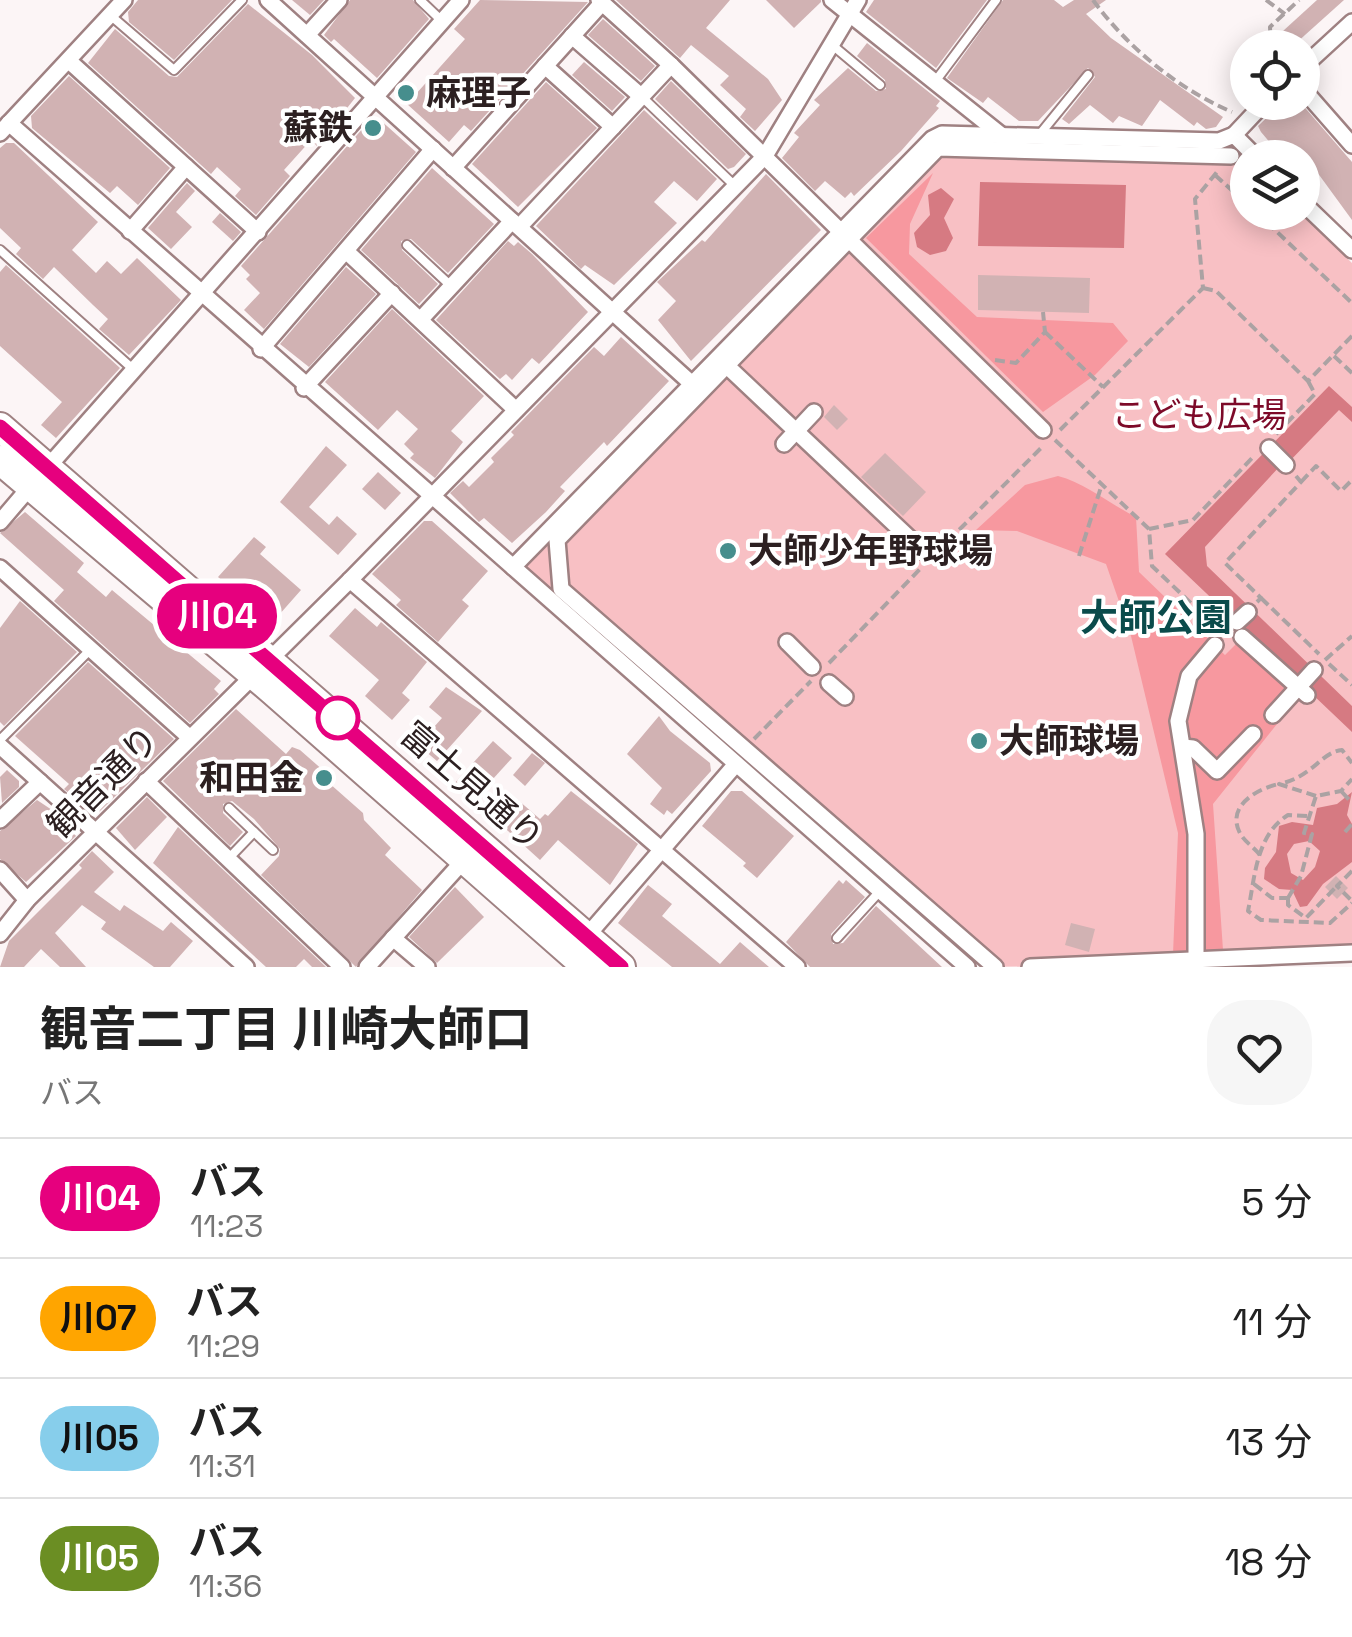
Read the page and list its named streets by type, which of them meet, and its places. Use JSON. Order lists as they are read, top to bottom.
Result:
{
  "streets": {
    "highway": ["富士見通り"],
    "street": ["観音通り"]
  },
  "crossings": [
    ["観音通り", "富士見通り"]
  ],
  "districts": ["大師公園"],
  "parks": ["こども広場"],
  "places": [
    "麻理子",
    "蘇鉄",
    "大師少年野球場",
    "大師球場",
    "和田金"
  ],
  "lines": ["bus line 川04"],
  "page": {
    "on_map": "川04",
    "heading": ["観音二丁目 川崎大師口", "バス"],
    "list": [
      {
        "mark": "川04",
        "name": "バス",
        "note": "11:23",
        "value": "5 分"
      },
      {
        "mark": "川07",
        "name": "バス",
        "note": "11:29",
        "value": "11 分"
      },
      {
        "mark": "川05",
        "name": "バス",
        "note": "11:31",
        "value": "13 分"
      },
      {
        "mark": "川05",
        "name": "バス",
        "note": "11:36",
        "value": "18 分"
      }
    ]
  }
}
